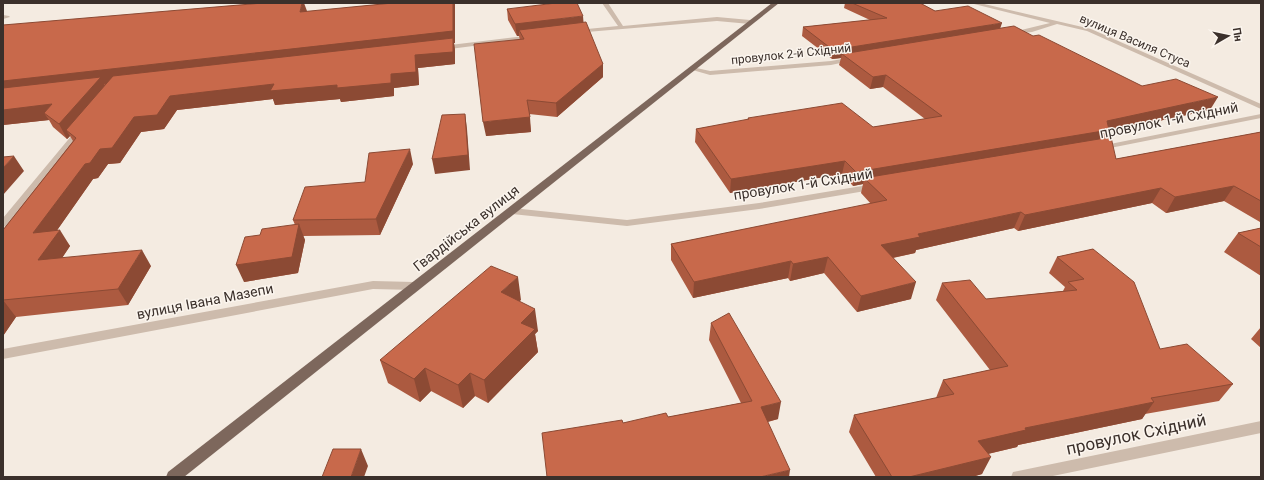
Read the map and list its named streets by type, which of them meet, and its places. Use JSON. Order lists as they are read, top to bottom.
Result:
{
  "streets": {
    "main road": ["Гвардійська вулиця"],
    "street": [
      "вулиця Василя Стуса",
      "провулок 2-й Східний",
      "провулок 1-й Східний",
      "вулиця Івана Мазепи",
      "провулок Східний"
    ]
  },
  "crossings": [
    ["провулок 2-й Східний", "Гвардійська вулиця"],
    ["провулок 1-й Східний", "Гвардійська вулиця"],
    ["Гвардійська вулиця", "вулиця Івана Мазепи"]
  ],
  "north": "right"
}
